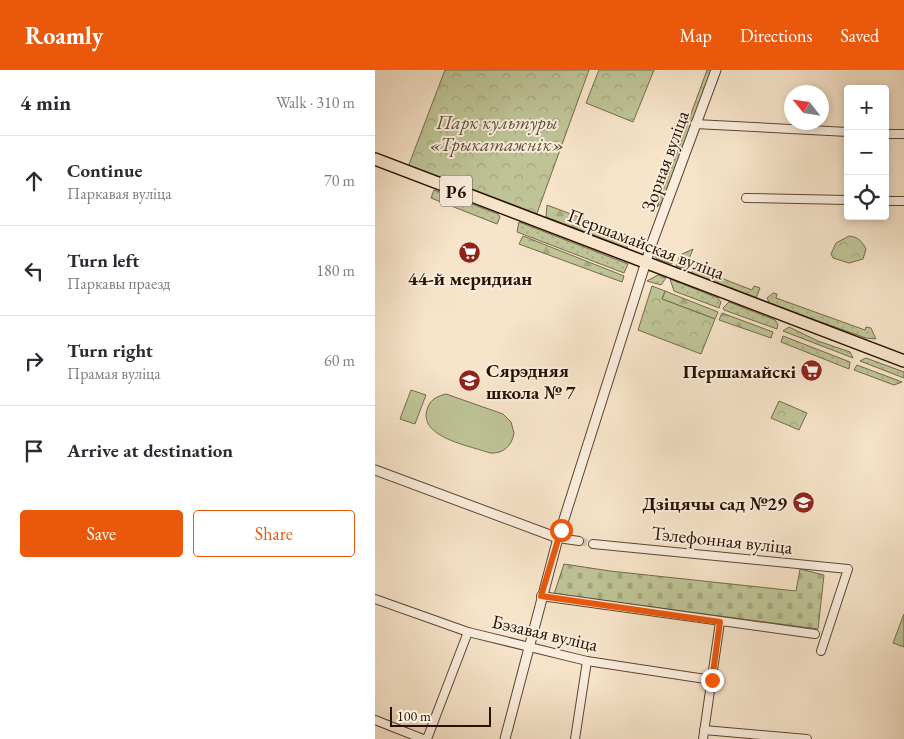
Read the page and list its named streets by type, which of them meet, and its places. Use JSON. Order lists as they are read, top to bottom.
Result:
{
  "streets": {
    "main road": ["Р6", "Першамайская вуліца"],
    "street": ["Зорная вуліца", "Тэлефонная вуліца", "Бэзавая вуліца"]
  },
  "crossings": [
    ["Зорная вуліца", "Першамайская вуліца"],
    ["Зорная вуліца", "Бэзавая вуліца"]
  ],
  "parks": ["Парк культуры «Трыкатажнік»"],
  "places": {
    "supermarket": ["44-й меридиан", "Першамайскі"],
    "school or university": ["Сярэдняя школа № 7", "Дзіцячы сад №29"]
  },
  "scale_bar": "100 m",
  "north": "top left",
  "page": {
    "header": "Roamly",
    "nav": ["Map", "Directions", "Saved"],
    "heading": ["4 min", "Walk · 310 m"],
    "map_buttons": ["+", "−"],
    "list": [
      ["Continue", "Паркавая вуліца", "70 m"],
      ["Turn left", "Паркавы праезд", "180 m"],
      ["Turn right", "Прамая вуліца", "60 m"],
      "Arrive at destination"
    ],
    "buttons": ["Save", "Share"],
    "scale": "100 m"
  }
}
